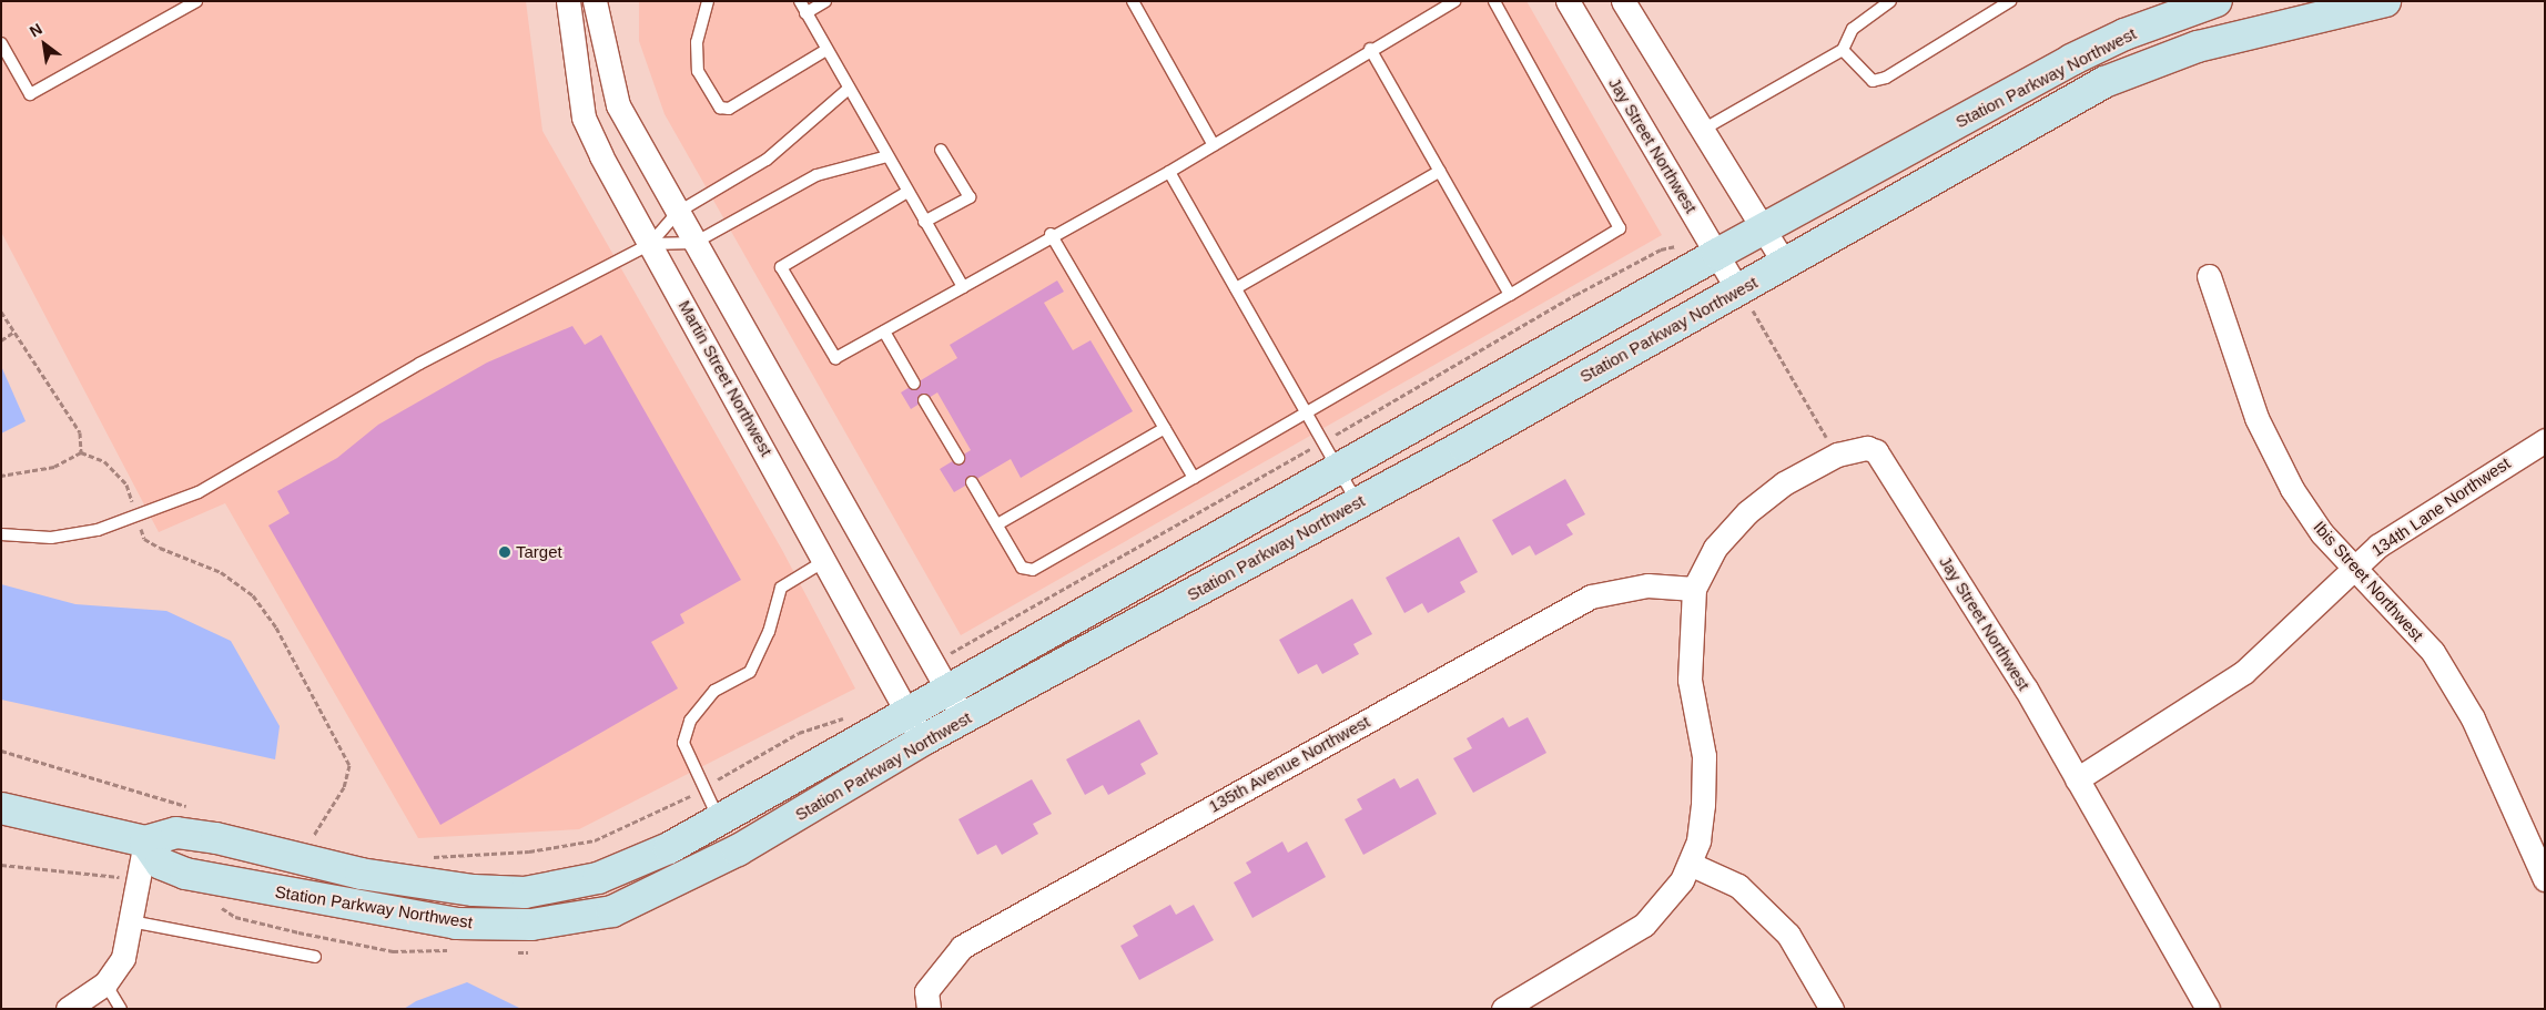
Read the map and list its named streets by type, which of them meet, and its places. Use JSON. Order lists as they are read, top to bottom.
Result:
{
  "streets": {
    "street": [
      "Station Parkway Northwest",
      "Jay Street Northwest",
      "Martin Street Northwest",
      "134th Lane Northwest",
      "Ibis Street Northwest",
      "135th Avenue Northwest"
    ]
  },
  "crossings": [
    ["Station Parkway Northwest", "Jay Street Northwest"],
    ["Station Parkway Northwest", "Martin Street Northwest"],
    ["Jay Street Northwest", "134th Lane Northwest"],
    ["Jay Street Northwest", "135th Avenue Northwest"],
    ["134th Lane Northwest", "Ibis Street Northwest"]
  ],
  "places": ["Target"],
  "north": "top left"
}
